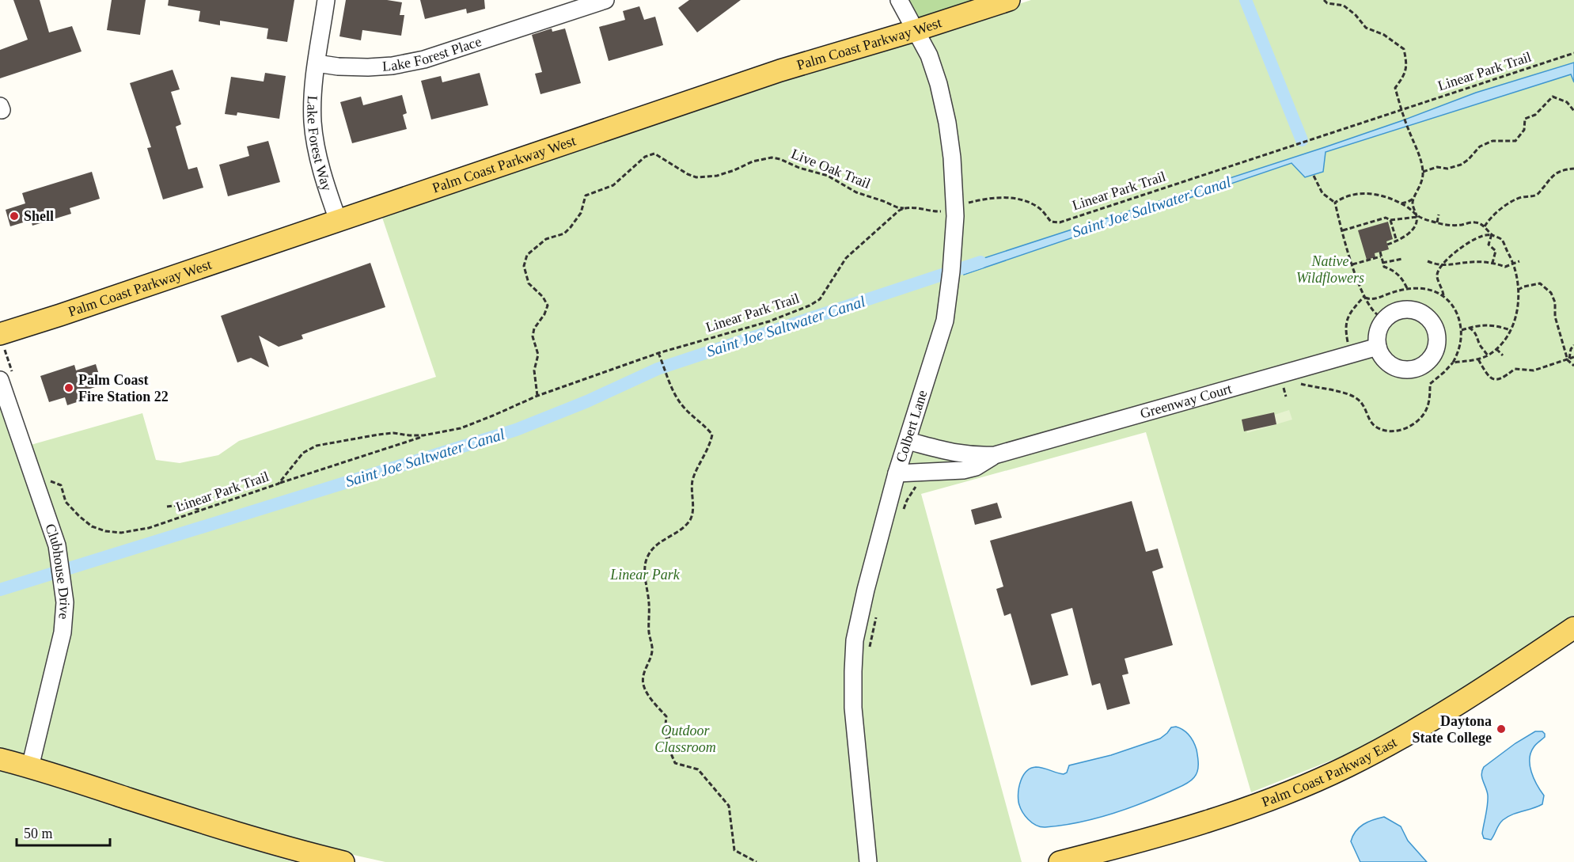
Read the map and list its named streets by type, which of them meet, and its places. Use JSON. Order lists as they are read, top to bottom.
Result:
{
  "streets": {
    "main road": ["Palm Coast Parkway West", "Palm Coast Parkway East"],
    "street": [
      "Lake Forest Place",
      "Lake Forest Way",
      "Greenway Court",
      "Colbert Lane",
      "Clubhouse Drive"
    ],
    "path": ["Linear Park Trail", "Live Oak Trail"]
  },
  "crossings": [
    ["Palm Coast Parkway West", "Lake Forest Way"],
    ["Palm Coast Parkway West", "Colbert Lane"],
    ["Lake Forest Place", "Lake Forest Way"],
    ["Linear Park Trail", "Live Oak Trail"],
    ["Linear Park Trail", "Colbert Lane"]
  ],
  "water": ["Saint Joe Saltwater Canal"],
  "parks": ["Native Wildflowers", "Linear Park", "Outdoor Classroom"],
  "places": ["Shell", "Palm Coast Fire Station 22", "Daytona State College"],
  "scale_bar": "50 m"
}
